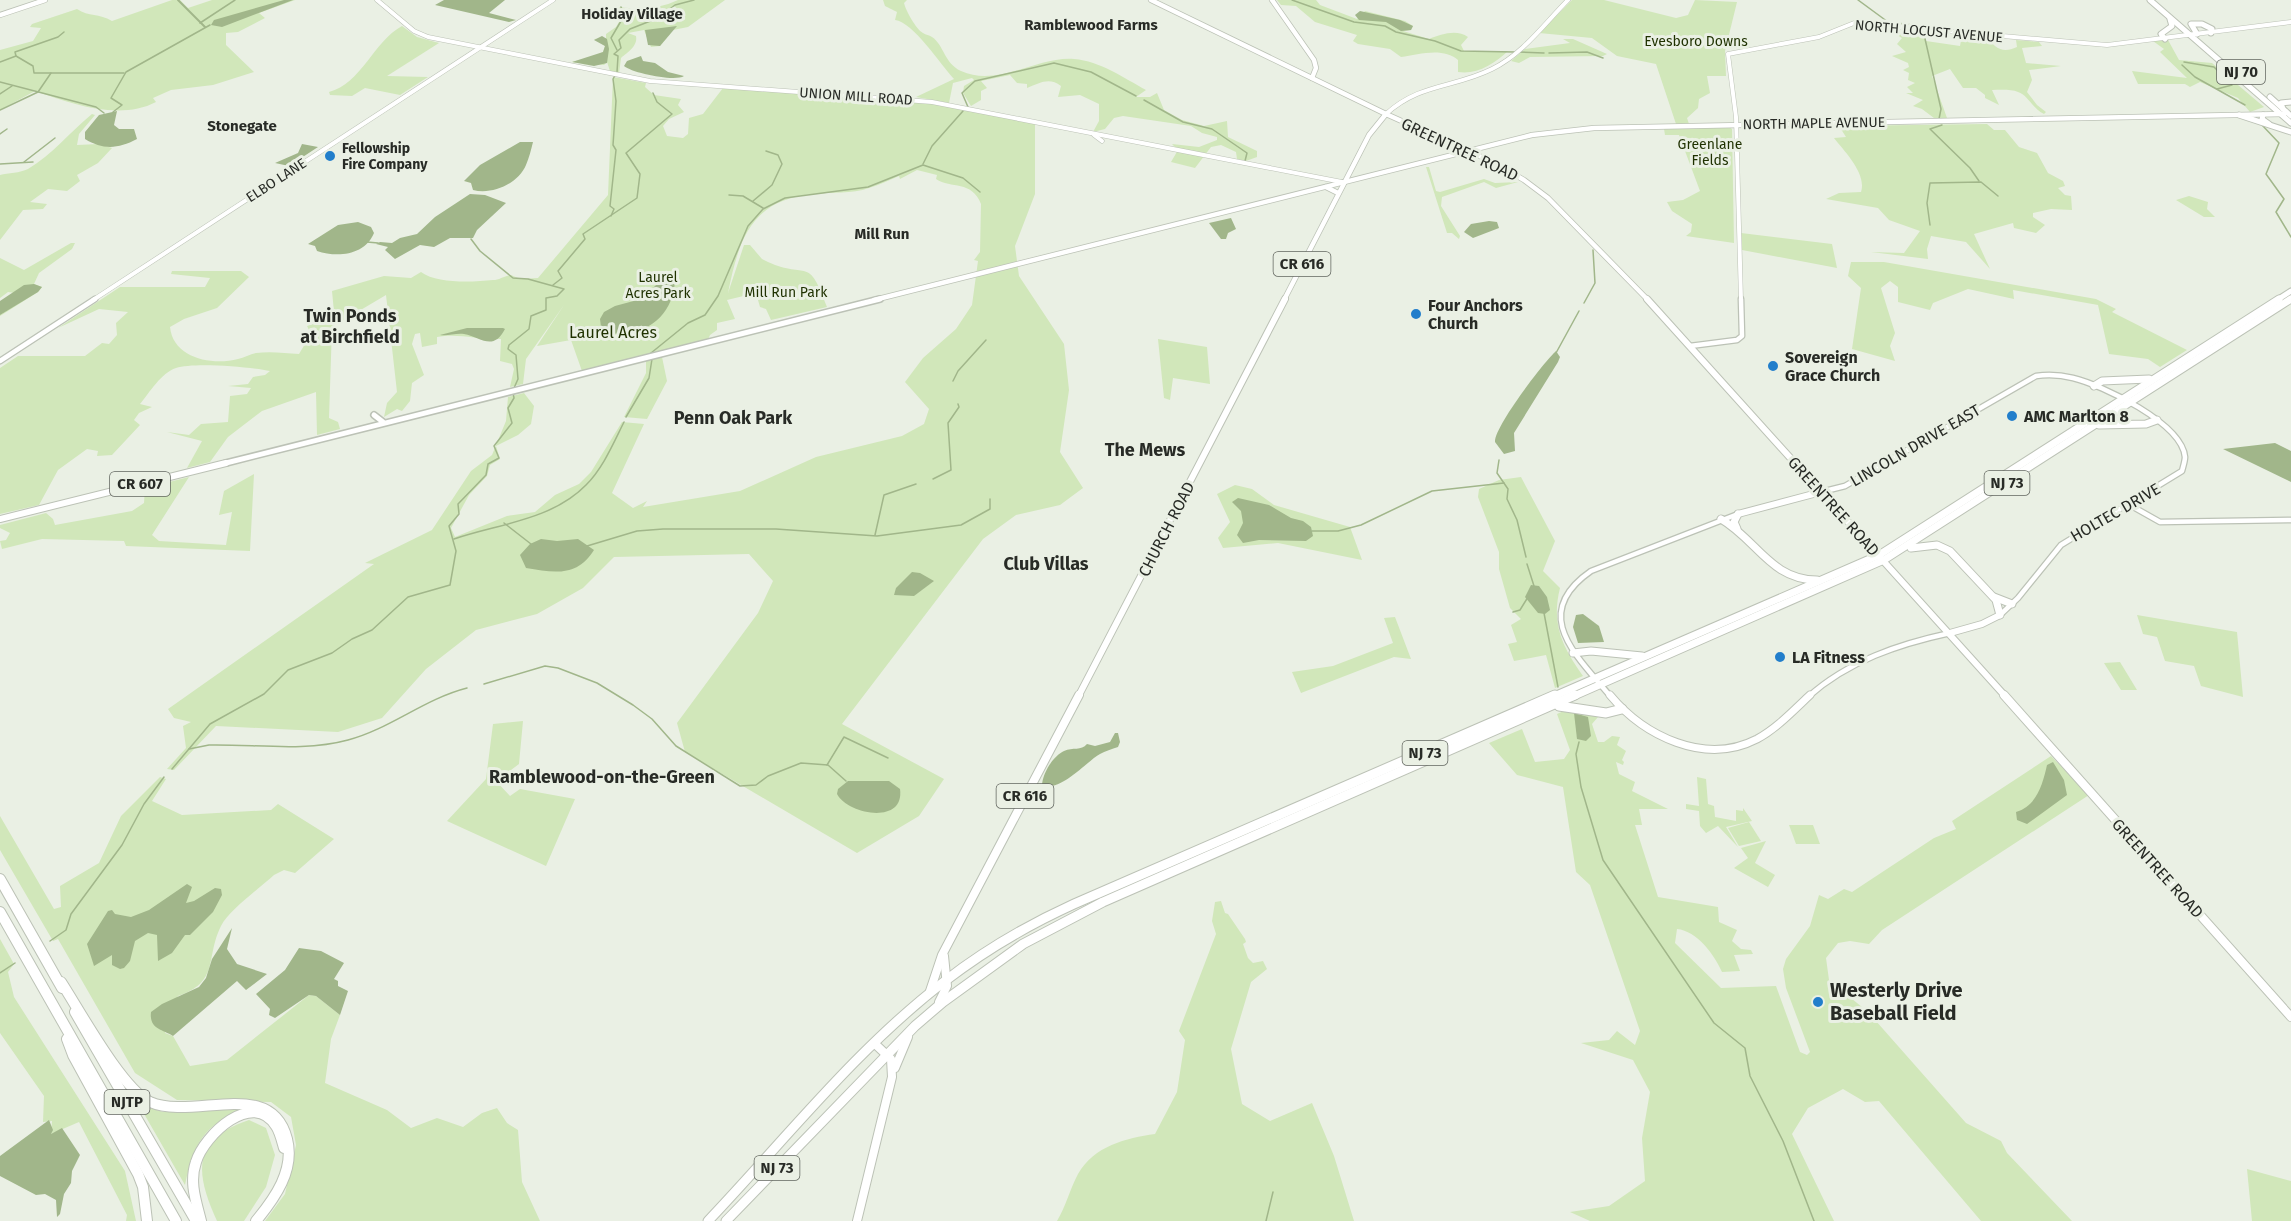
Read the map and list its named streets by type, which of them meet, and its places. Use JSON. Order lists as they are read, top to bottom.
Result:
{
  "streets": {
    "highway": ["NJ 70", "NJ 73", "NJTP"],
    "main road": [
      "NORTH MAPLE AVENUE",
      "GREENTREE ROAD",
      "CR 616",
      "LINCOLN DRIVE EAST",
      "CR 607",
      "HOLTEC DRIVE",
      "CHURCH ROAD"
    ],
    "street": ["NORTH LOCUST AVENUE", "UNION MILL ROAD", "ELBO LANE"]
  },
  "crossings": [
    ["NORTH LOCUST AVENUE", "NJ 70"],
    ["NORTH LOCUST AVENUE", "NORTH MAPLE AVENUE"],
    ["NORTH LOCUST AVENUE", "GREENTREE ROAD"],
    ["NJ 70", "NORTH MAPLE AVENUE"],
    ["UNION MILL ROAD", "NORTH MAPLE AVENUE"],
    ["UNION MILL ROAD", "ELBO LANE"],
    ["UNION MILL ROAD", "CHURCH ROAD"],
    ["NORTH MAPLE AVENUE", "GREENTREE ROAD"],
    ["NORTH MAPLE AVENUE", "CR 607"],
    ["NORTH MAPLE AVENUE", "CHURCH ROAD"],
    ["GREENTREE ROAD", "LINCOLN DRIVE EAST"],
    ["GREENTREE ROAD", "NJ 73"],
    ["GREENTREE ROAD", "HOLTEC DRIVE"],
    ["GREENTREE ROAD", "CHURCH ROAD"],
    ["LINCOLN DRIVE EAST", "NJ 73"],
    ["LINCOLN DRIVE EAST", "HOLTEC DRIVE"],
    ["NJ 73", "HOLTEC DRIVE"],
    ["NJ 73", "CHURCH ROAD"]
  ],
  "districts": [
    "Holiday Village",
    "Ramblewood Farms",
    "Stonegate",
    "Mill Run",
    "Twin Ponds at Birchfield",
    "Penn Oak Park",
    "The Mews",
    "Club Villas",
    "Ramblewood-on-the-Green"
  ],
  "parks": [
    "Evesboro Downs",
    "Greenlane Fields",
    "Laurel Acres Park",
    "Mill Run Park",
    "Laurel Acres"
  ],
  "places": [
    "Fellowship Fire Company",
    "Four Anchors Church",
    "Sovereign Grace Church",
    "AMC Marlton 8",
    "LA Fitness",
    "Westerly Drive Baseball Field"
  ]
}
